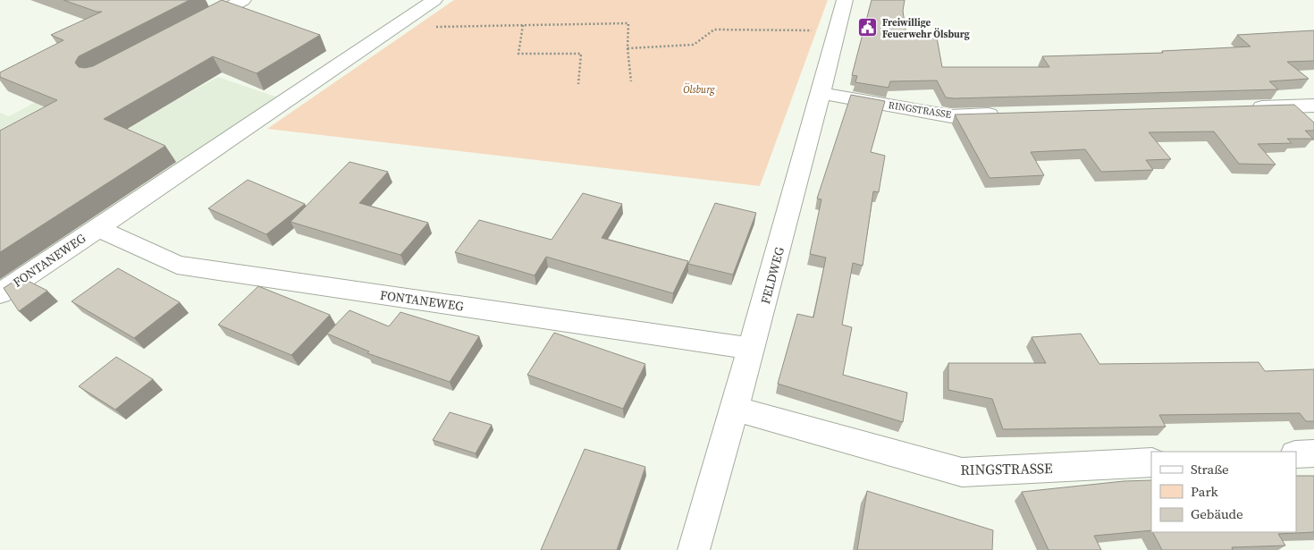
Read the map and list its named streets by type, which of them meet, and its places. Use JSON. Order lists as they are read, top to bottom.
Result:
{
  "streets": {
    "street": ["RINGSTRASSE", "FONTANEWEG", "FELDWEG"]
  },
  "crossings": [
    ["RINGSTRASSE", "FELDWEG"],
    ["FONTANEWEG", "FELDWEG"]
  ],
  "parks": ["Ölsburg"],
  "places": {
    "public building": ["Freiwillige Feuerwehr Ölsburg"]
  },
  "legend": ["Straße", "Park", "Gebäude"]
}
